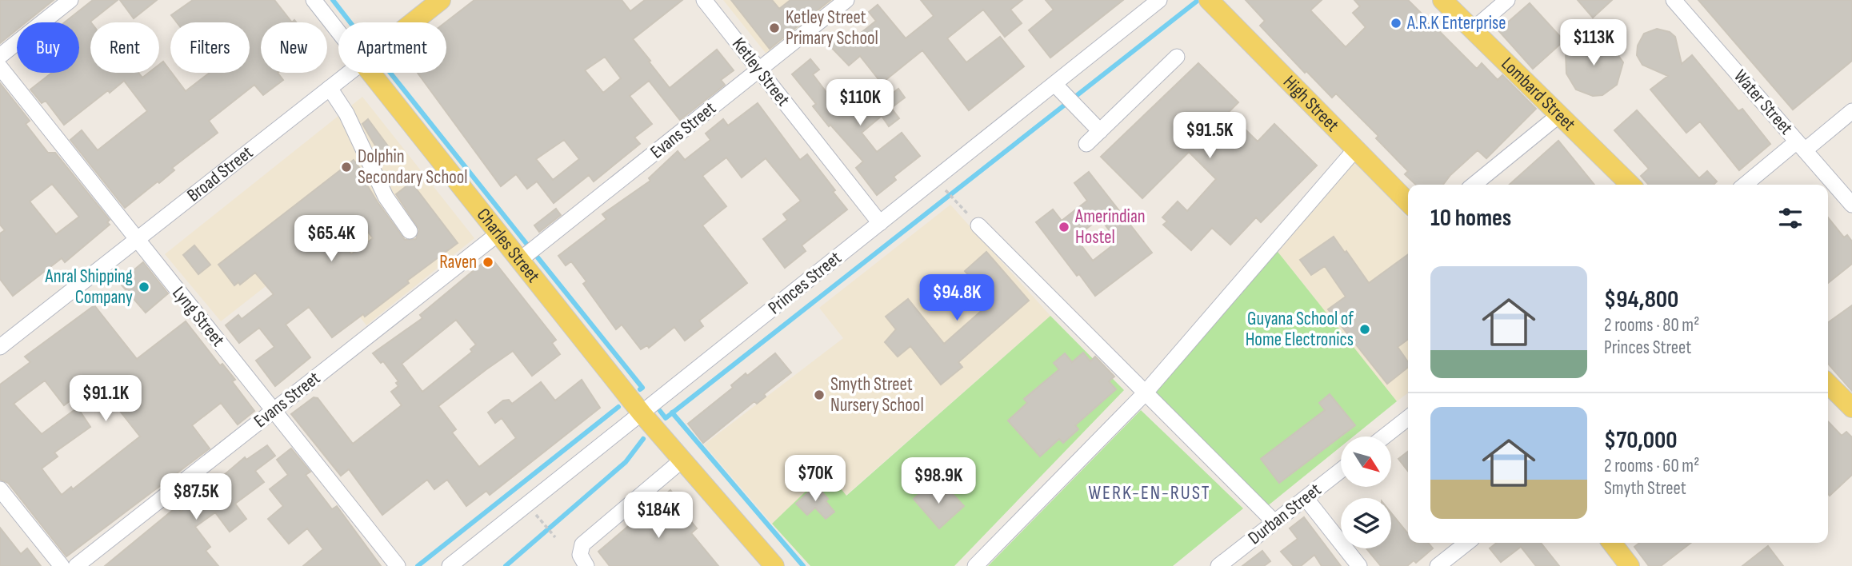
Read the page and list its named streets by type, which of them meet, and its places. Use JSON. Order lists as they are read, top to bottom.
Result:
{
  "streets": {
    "main road": [
      "Lombard Street",
      "High Street",
      "Broad Street",
      "Charles Street"
    ],
    "street": [
      "Ketley Street",
      "Water Street",
      "Evans Street",
      "Princes Street",
      "Lyng Street",
      "Durban Street"
    ]
  },
  "crossings": [
    ["Ketley Street", "Evans Street"],
    ["Ketley Street", "Princes Street"],
    ["Evans Street", "Charles Street"],
    ["Evans Street", "Lyng Street"],
    ["Broad Street", "Lyng Street"],
    ["Charles Street", "Princes Street"]
  ],
  "districts": ["WERK-EN-RUST"],
  "places": [
    "A.R.K Enterprise",
    "Ketley Street Primary School",
    "Dolphin Secondary School",
    "Amerindian Hostel",
    "Raven",
    "Anral Shipping Company",
    "Guyana School of Home Electronics",
    "Smyth Street Nursery School"
  ],
  "north": "bottom right",
  "page": {
    "price": [
      "$113K",
      "$110K",
      "$91.5K",
      "$65.4K",
      "$94.8K",
      "$91.1K",
      "$70K",
      "$98.9K",
      "$87.5K",
      "$184K"
    ],
    "chip": [
      "Buy",
      "Rent",
      "Filters",
      "New",
      "Apartment"
    ],
    "heading": "10 homes",
    "list": [
      {
        "name": "$94,800",
        "note": "2 rooms · 80 m² · Princes Street"
      },
      {
        "name": "$70,000",
        "note": "2 rooms · 60 m² · Smyth Street"
      }
    ]
  }
}
